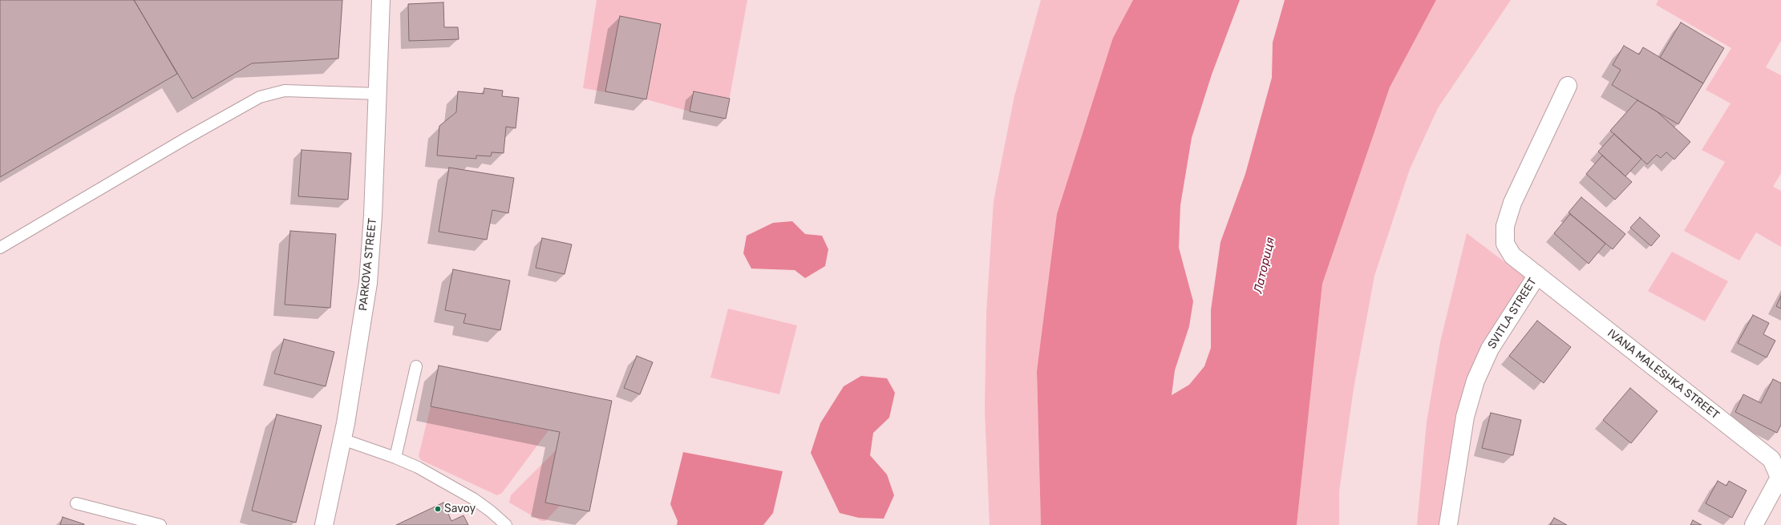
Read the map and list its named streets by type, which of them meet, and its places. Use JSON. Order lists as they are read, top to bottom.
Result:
{
  "streets": {
    "street": ["PARKOVA STREET", "SVITLA STREET", "IVANA MALESHKA STREET"]
  },
  "crossings": [
    ["SVITLA STREET", "IVANA MALESHKA STREET"]
  ],
  "water": ["Латориця"],
  "places": ["Savoy"]
}
